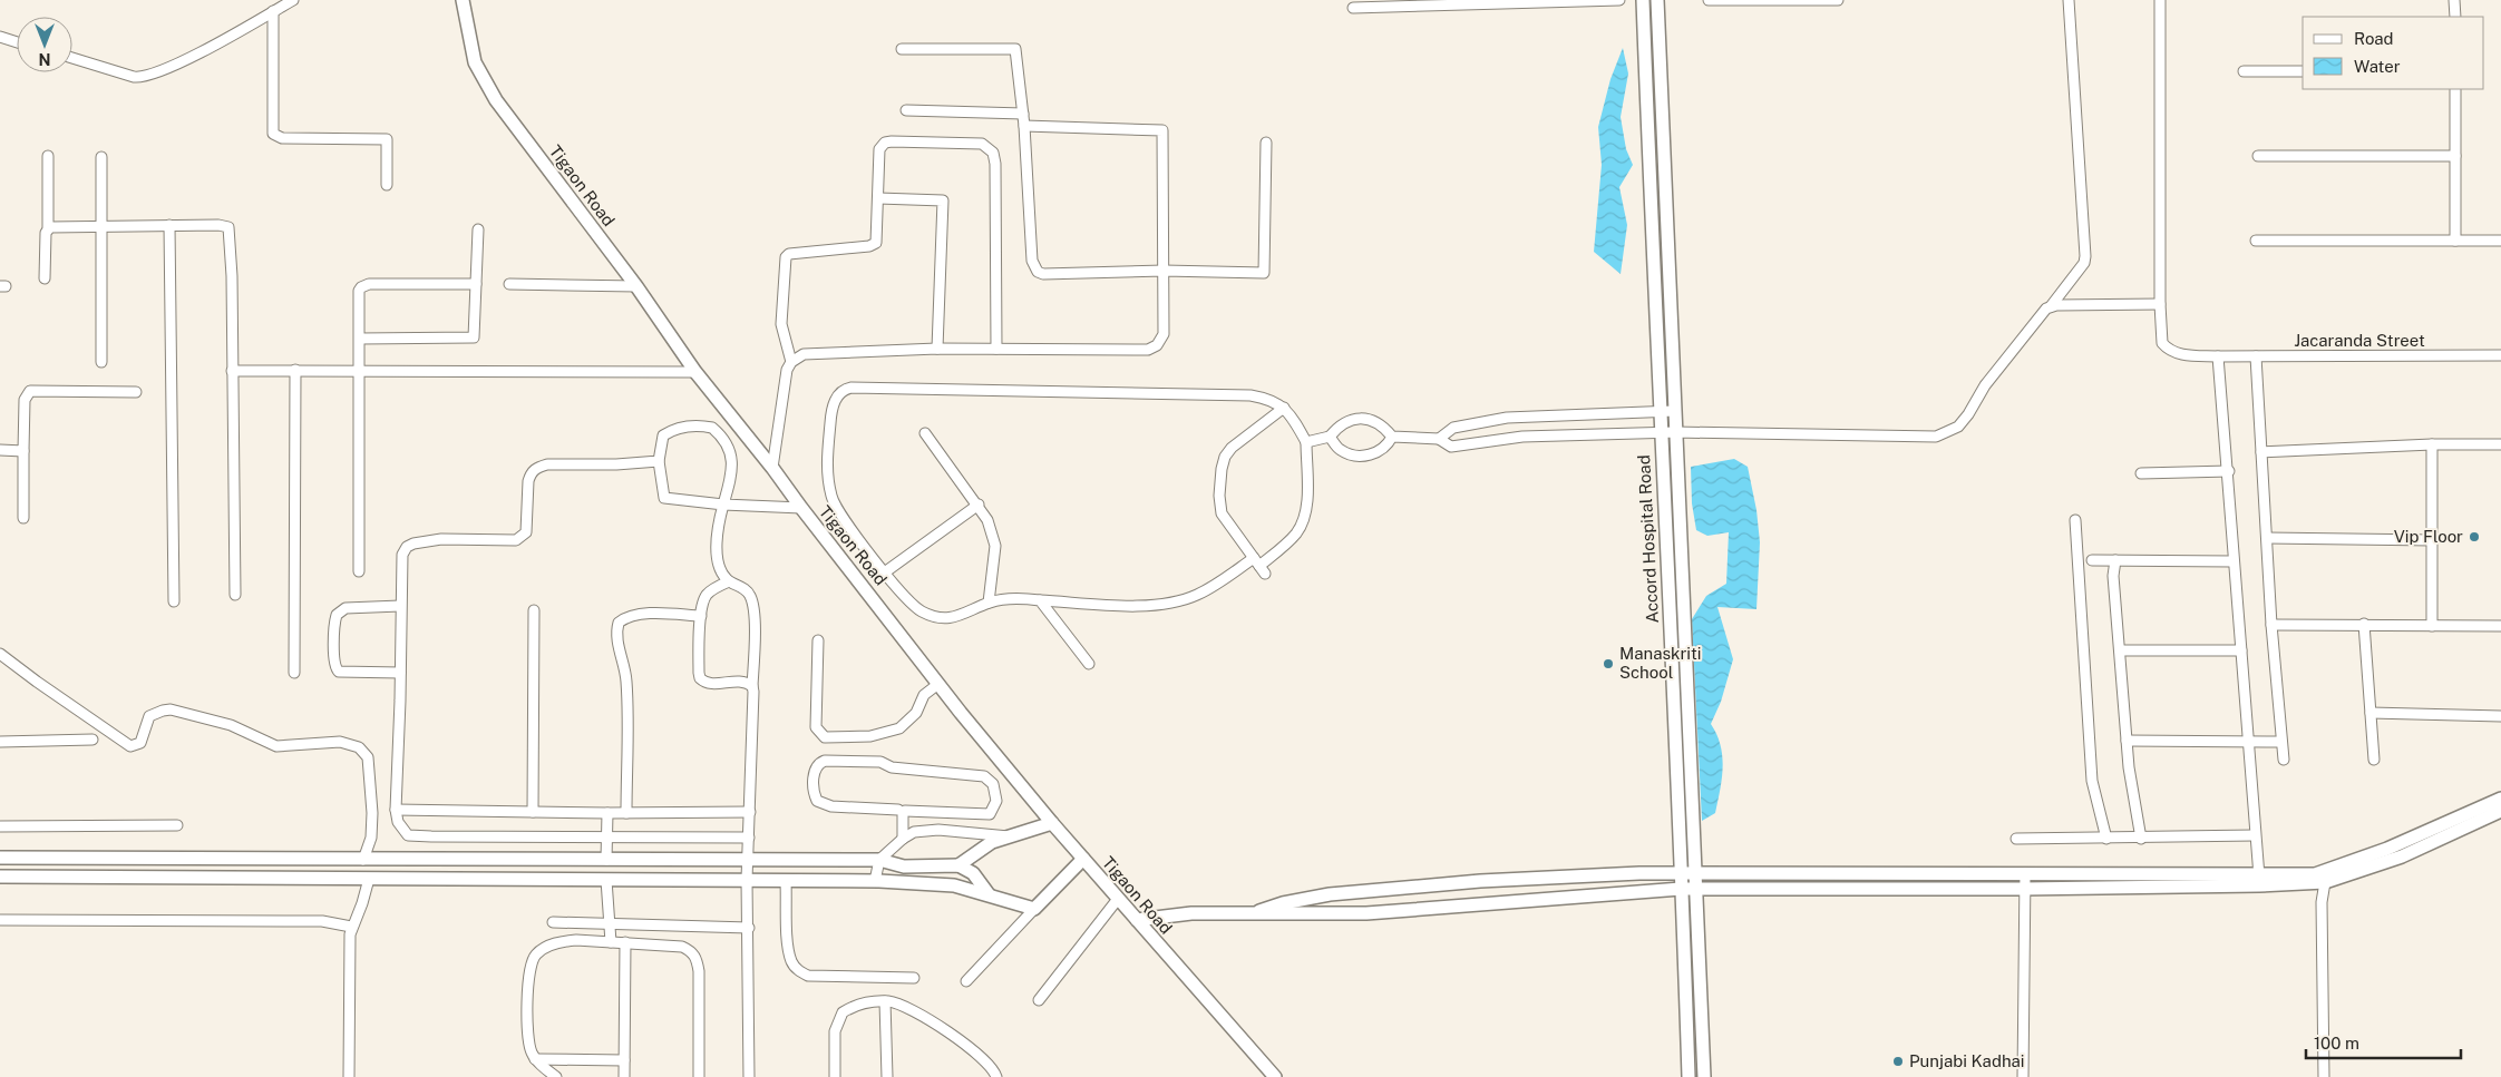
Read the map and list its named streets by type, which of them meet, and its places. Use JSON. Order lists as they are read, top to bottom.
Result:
{
  "streets": {
    "street": ["Tigaon Road", "Jacaranda Street", "Accord Hospital Road"]
  },
  "places": ["Vip Floor", "Manaskriti School", "Punjabi Kadhai"],
  "legend": ["Road", "Water"],
  "scale_bar": "100 m",
  "north": "bottom"
}
